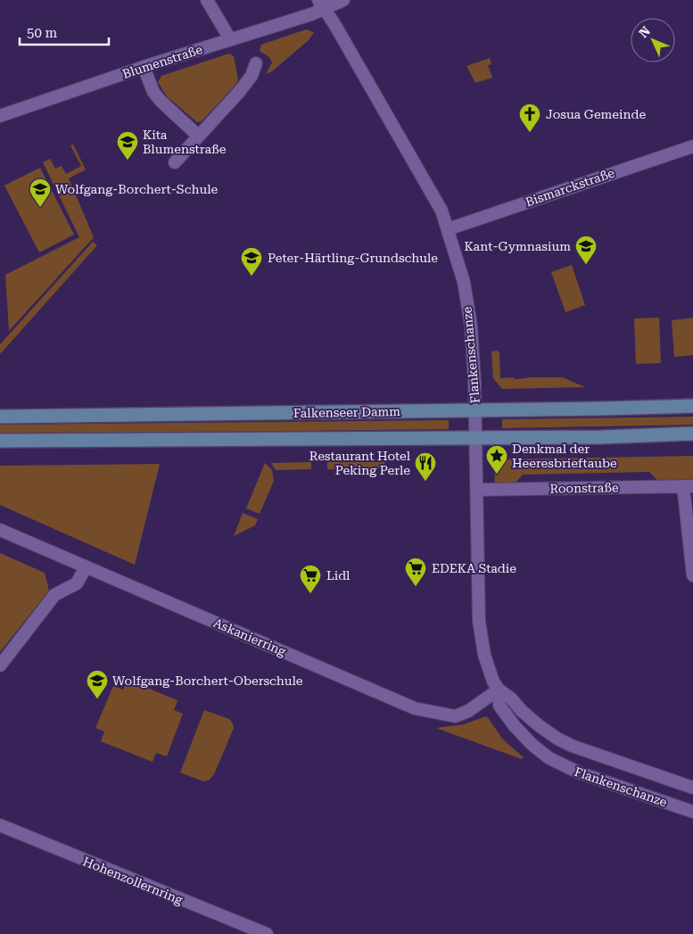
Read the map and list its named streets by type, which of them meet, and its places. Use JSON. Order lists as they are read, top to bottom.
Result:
{
  "streets": {
    "main road": ["Falkenseer Damm"],
    "street": [
      "Blumenstraße",
      "Bismarckstraße",
      "Flankenschanze",
      "Roonstraße",
      "Askanierring",
      "Hohenzollernring"
    ]
  },
  "crossings": [
    ["Blumenstraße", "Flankenschanze"],
    ["Bismarckstraße", "Flankenschanze"],
    ["Flankenschanze", "Falkenseer Damm"],
    ["Flankenschanze", "Roonstraße"],
    ["Flankenschanze", "Askanierring"]
  ],
  "places": {
    "church": ["Josua Gemeinde"],
    "school or university": [
      "Kita Blumenstraße",
      "Wolfgang-Borchert-Schule",
      "Kant-Gymnasium",
      "Peter-Härtling-Grundschule",
      "Wolfgang-Borchert-Oberschule"
    ],
    "place": ["Denkmal der Heeresbrieftaube"],
    "restaurant": ["Restaurant Hotel Peking Perle"],
    "supermarket": ["EDEKA Stadie", "Lidl"]
  },
  "scale_bar": "50 m",
  "north": "top left"
}
